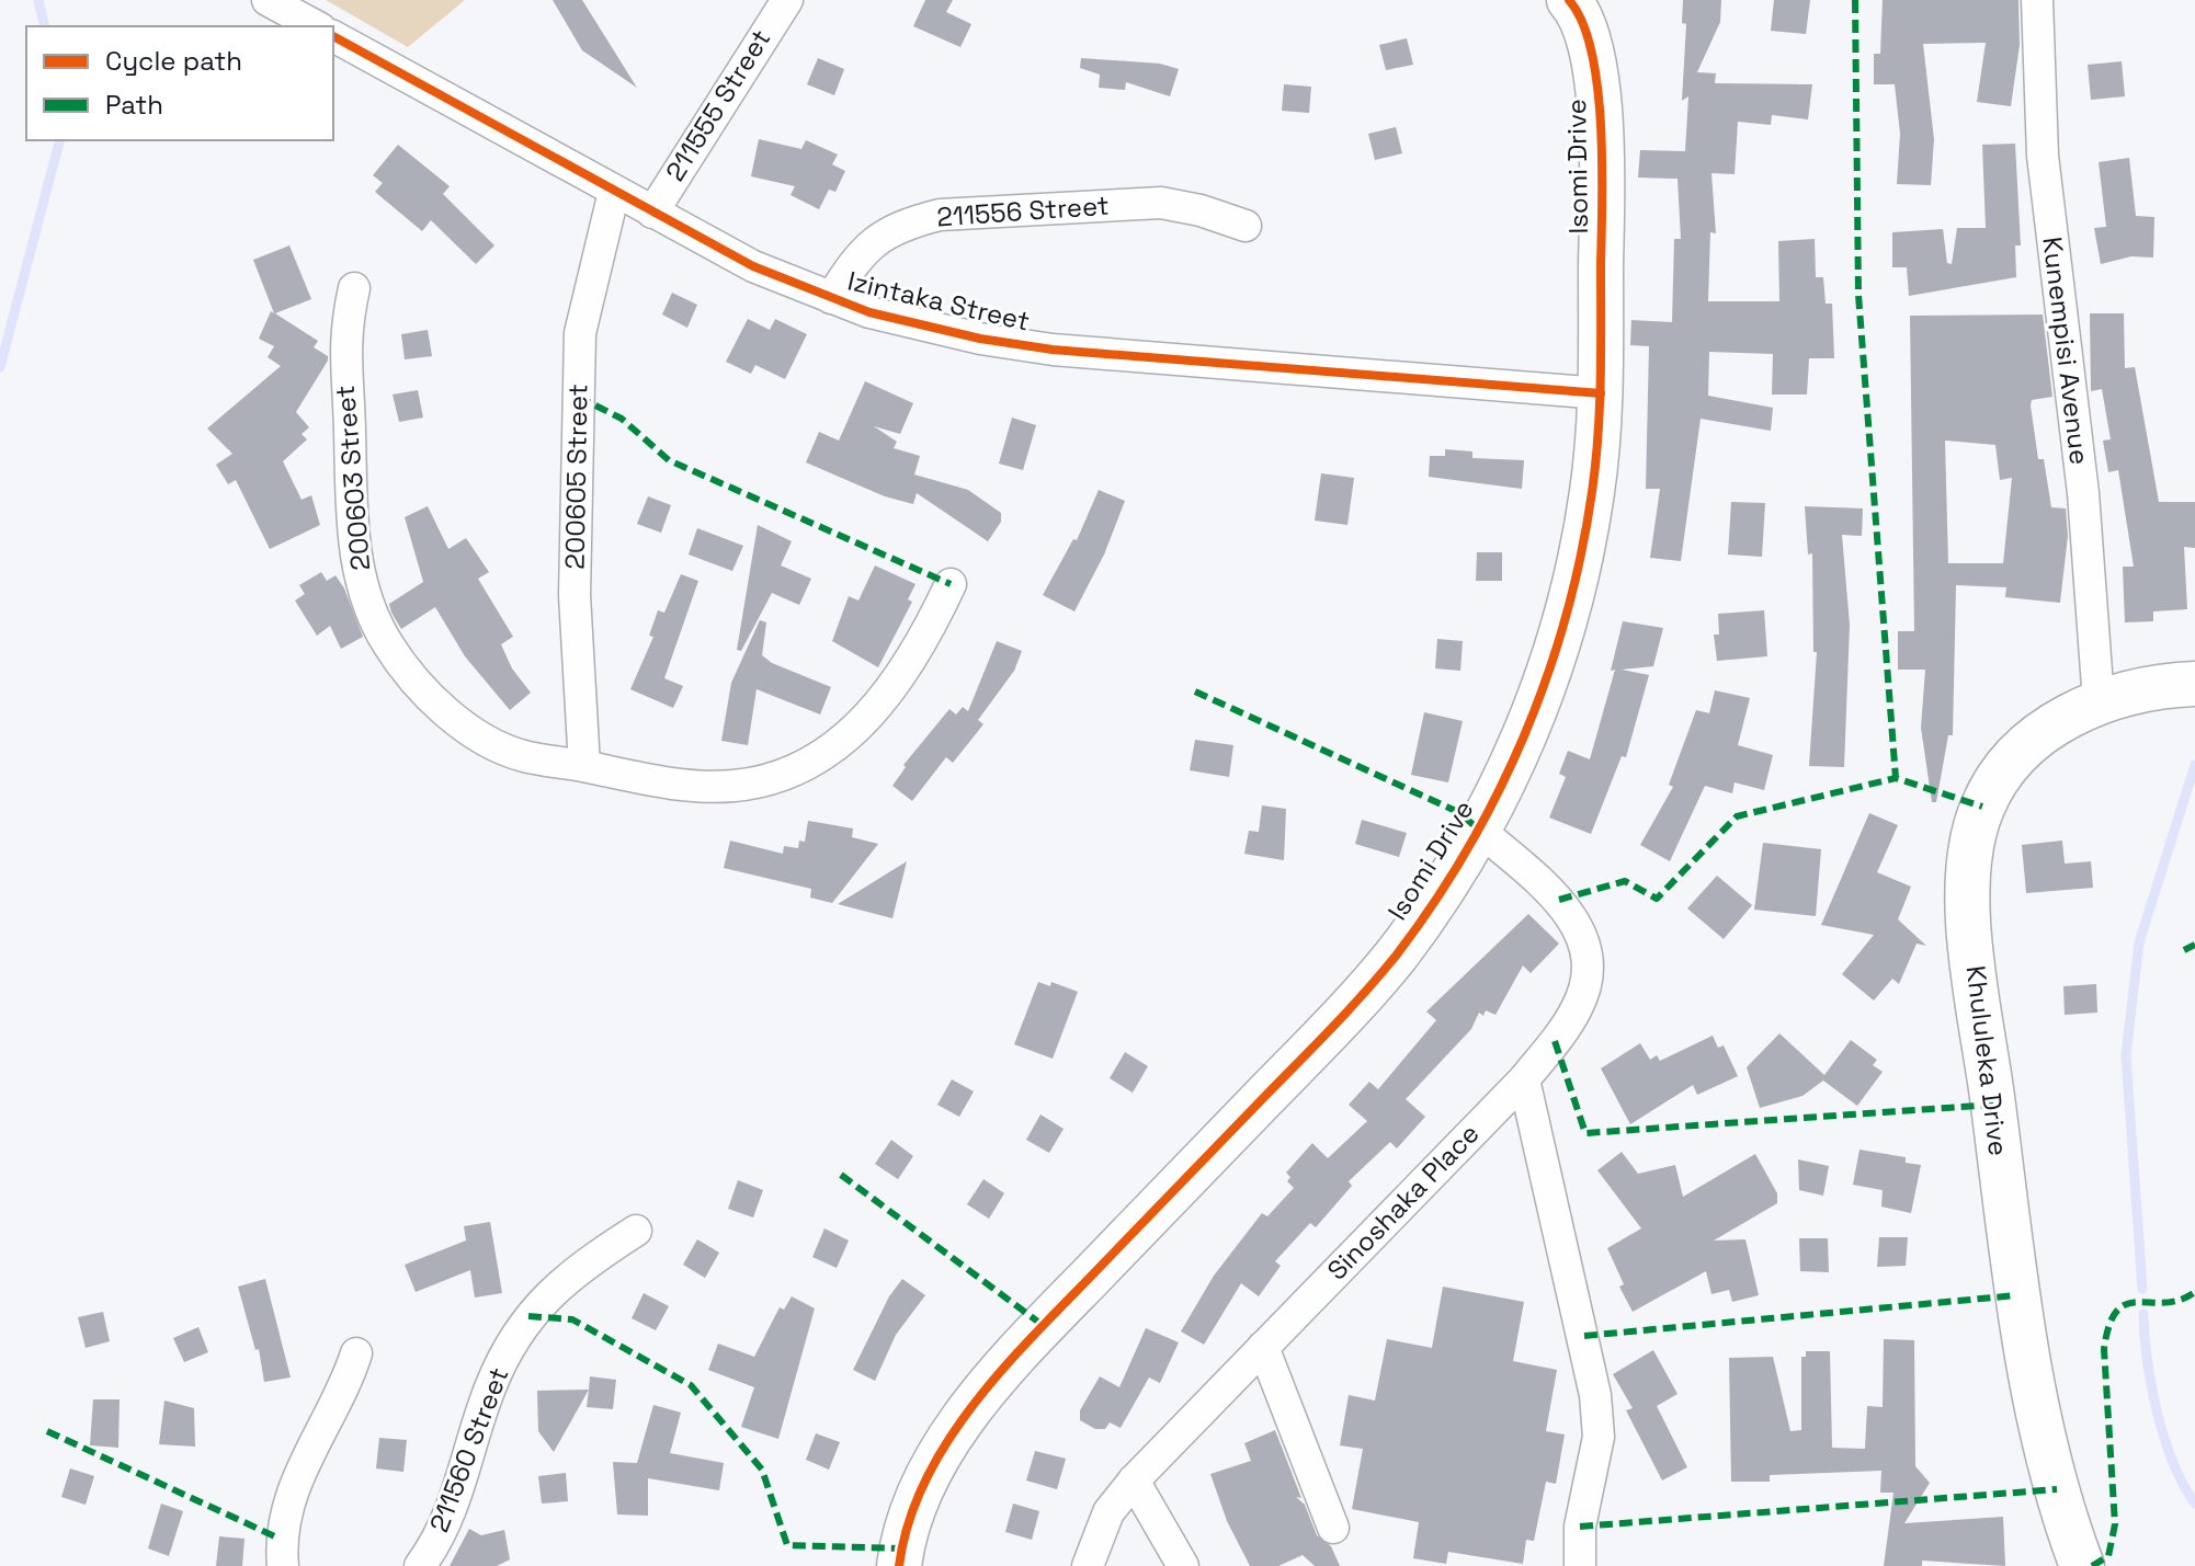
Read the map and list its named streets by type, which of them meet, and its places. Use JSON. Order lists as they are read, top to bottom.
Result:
{
  "streets": {
    "street": [
      "211555 Street",
      "Isomi Drive",
      "211556 Street",
      "Izintaka Street",
      "Kunempisi Avenue",
      "200605 Street",
      "200603 Street",
      "Khululeka Drive",
      "Sinoshaka Place",
      "211560 Street"
    ]
  },
  "crossings": [
    ["211555 Street", "Izintaka Street"],
    ["Isomi Drive", "Izintaka Street"],
    ["Isomi Drive", "Sinoshaka Place"],
    ["211556 Street", "Izintaka Street"],
    ["Izintaka Street", "200605 Street"],
    ["Kunempisi Avenue", "Khululeka Drive"],
    ["200605 Street", "200603 Street"]
  ],
  "legend": ["Cycle path", "Path"]
}
